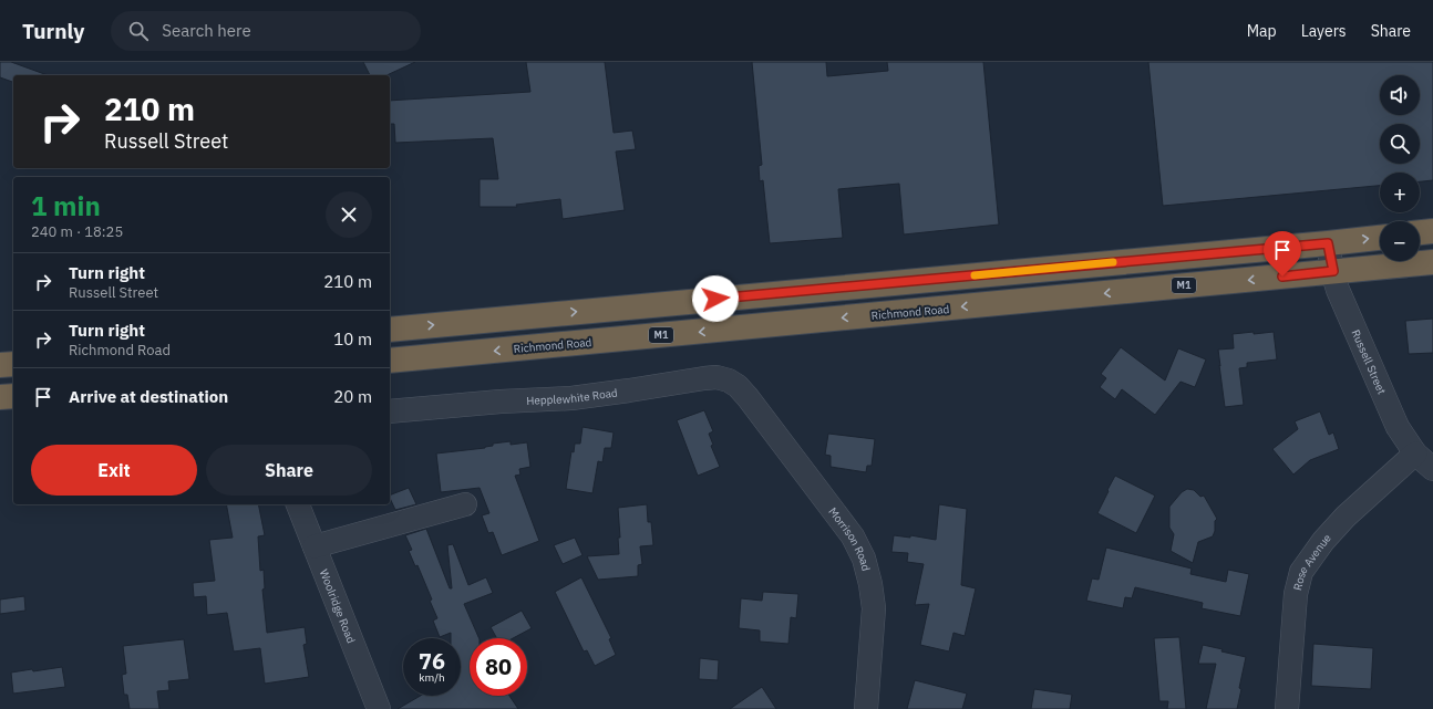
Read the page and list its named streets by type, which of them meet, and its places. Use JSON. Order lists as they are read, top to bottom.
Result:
{
  "streets": {
    "highway": ["M1", "Richmond Road"],
    "street": [
      "Russell Street",
      "Hepplewhite Road",
      "Morrison Road",
      "Rose Avenue",
      "Woolridge Road"
    ]
  },
  "crossings": [
    ["Richmond Road", "Russell Street"],
    ["Russell Street", "Rose Avenue"],
    ["Hepplewhite Road", "Morrison Road"]
  ],
  "page": {
    "header": "Turnly",
    "search": "Search here",
    "nav": ["Map", "Layers", "Share"],
    "map_buttons": ["+", "−"],
    "turn": ["210 m", "Russell Street"],
    "heading": ["1 min", "240 m · 18:25"],
    "list": [
      {
        "name": "Turn right",
        "note": "Russell Street",
        "value": "210 m"
      },
      {
        "name": "Turn right",
        "note": "Richmond Road",
        "value": "10 m"
      },
      {
        "name": "Arrive at destination",
        "value": "20 m"
      }
    ],
    "buttons": ["Exit", "Share"],
    "speed": "76 km/h",
    "limit": "80"
  }
}
